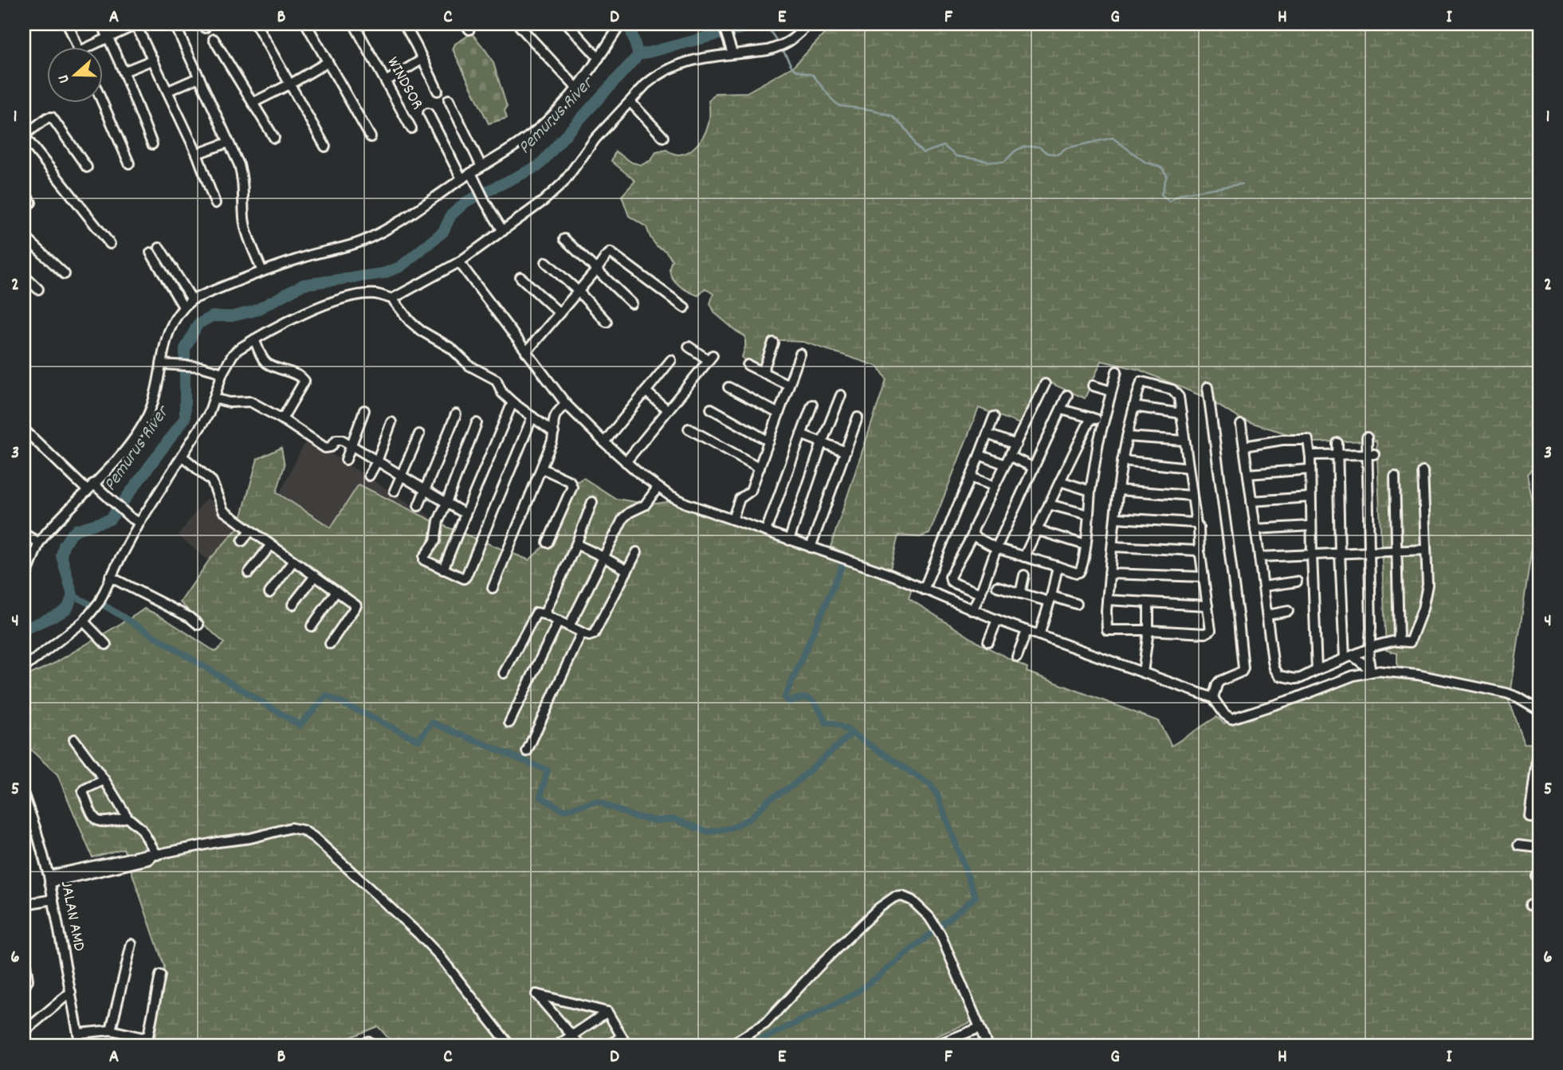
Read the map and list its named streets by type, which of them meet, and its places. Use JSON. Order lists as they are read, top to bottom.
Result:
{
  "streets": {
    "street": ["WINDSOR", "JALAN AMD"]
  },
  "water": ["Pemurus River"],
  "north": "left",
  "grid": {
    "columns": [
      "A",
      "B",
      "C",
      "D",
      "E",
      "F",
      "G",
      "H",
      "I"
    ],
    "rows": [
      "1",
      "2",
      "3",
      "4",
      "5",
      "6"
    ]
  }
}
